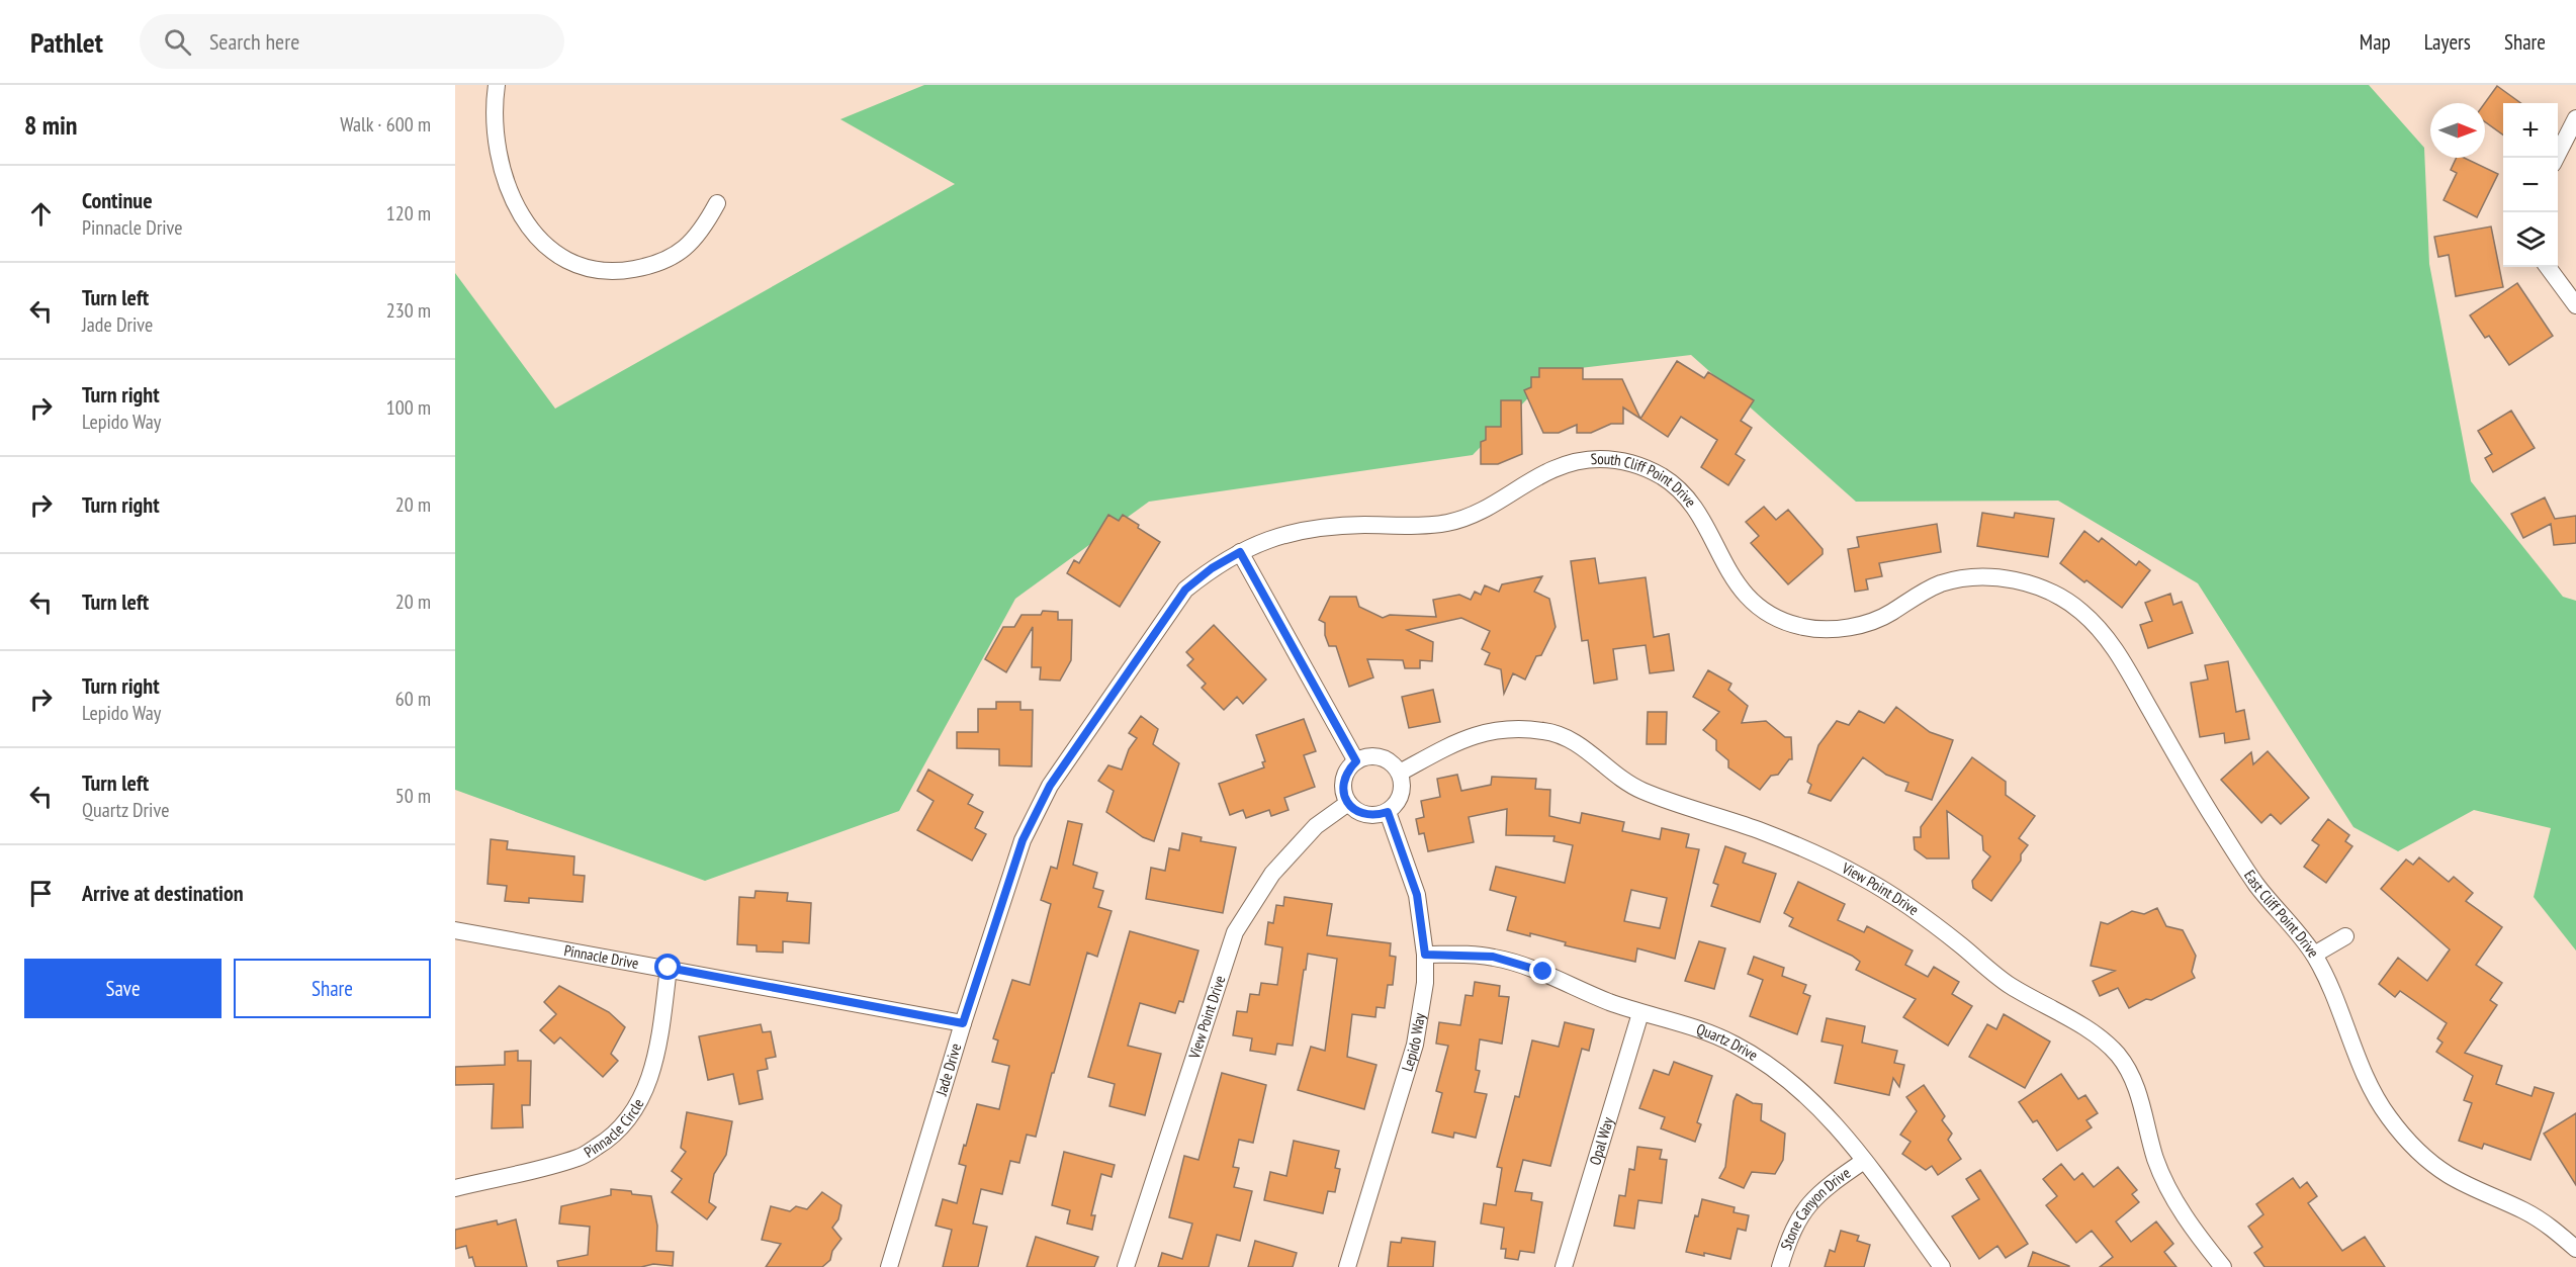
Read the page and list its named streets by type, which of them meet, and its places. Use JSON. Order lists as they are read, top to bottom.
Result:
{
  "streets": {
    "street": [
      "South Cliff Point Drive",
      "View Point Drive",
      "East Cliff Point Drive",
      "Pinnacle Drive",
      "Lepido Way",
      "Quartz Drive",
      "Jade Drive",
      "Pinnacle Circle",
      "Opal Way",
      "Stone Canyon Drive"
    ]
  },
  "crossings": [
    ["South Cliff Point Drive", "East Cliff Point Drive"],
    ["South Cliff Point Drive", "Jade Drive"],
    ["View Point Drive", "Lepido Way"],
    ["Pinnacle Drive", "Jade Drive"],
    ["Pinnacle Drive", "Pinnacle Circle"],
    ["Lepido Way", "Quartz Drive"],
    ["Quartz Drive", "Opal Way"],
    ["Quartz Drive", "Stone Canyon Drive"]
  ],
  "north": "right",
  "page": {
    "header": "Pathlet",
    "search": "Search here",
    "nav": ["Map", "Layers", "Share"],
    "heading": ["8 min", "Walk · 600 m"],
    "map_buttons": ["+", "−"],
    "list": [
      ["Continue", "Pinnacle Drive", "120 m"],
      ["Turn left", "Jade Drive", "230 m"],
      ["Turn right", "Lepido Way", "100 m"],
      ["Turn right", "20 m"],
      ["Turn left", "20 m"],
      ["Turn right", "Lepido Way", "60 m"],
      ["Turn left", "Quartz Drive", "50 m"],
      "Arrive at destination"
    ],
    "buttons": ["Save", "Share"]
  }
}
